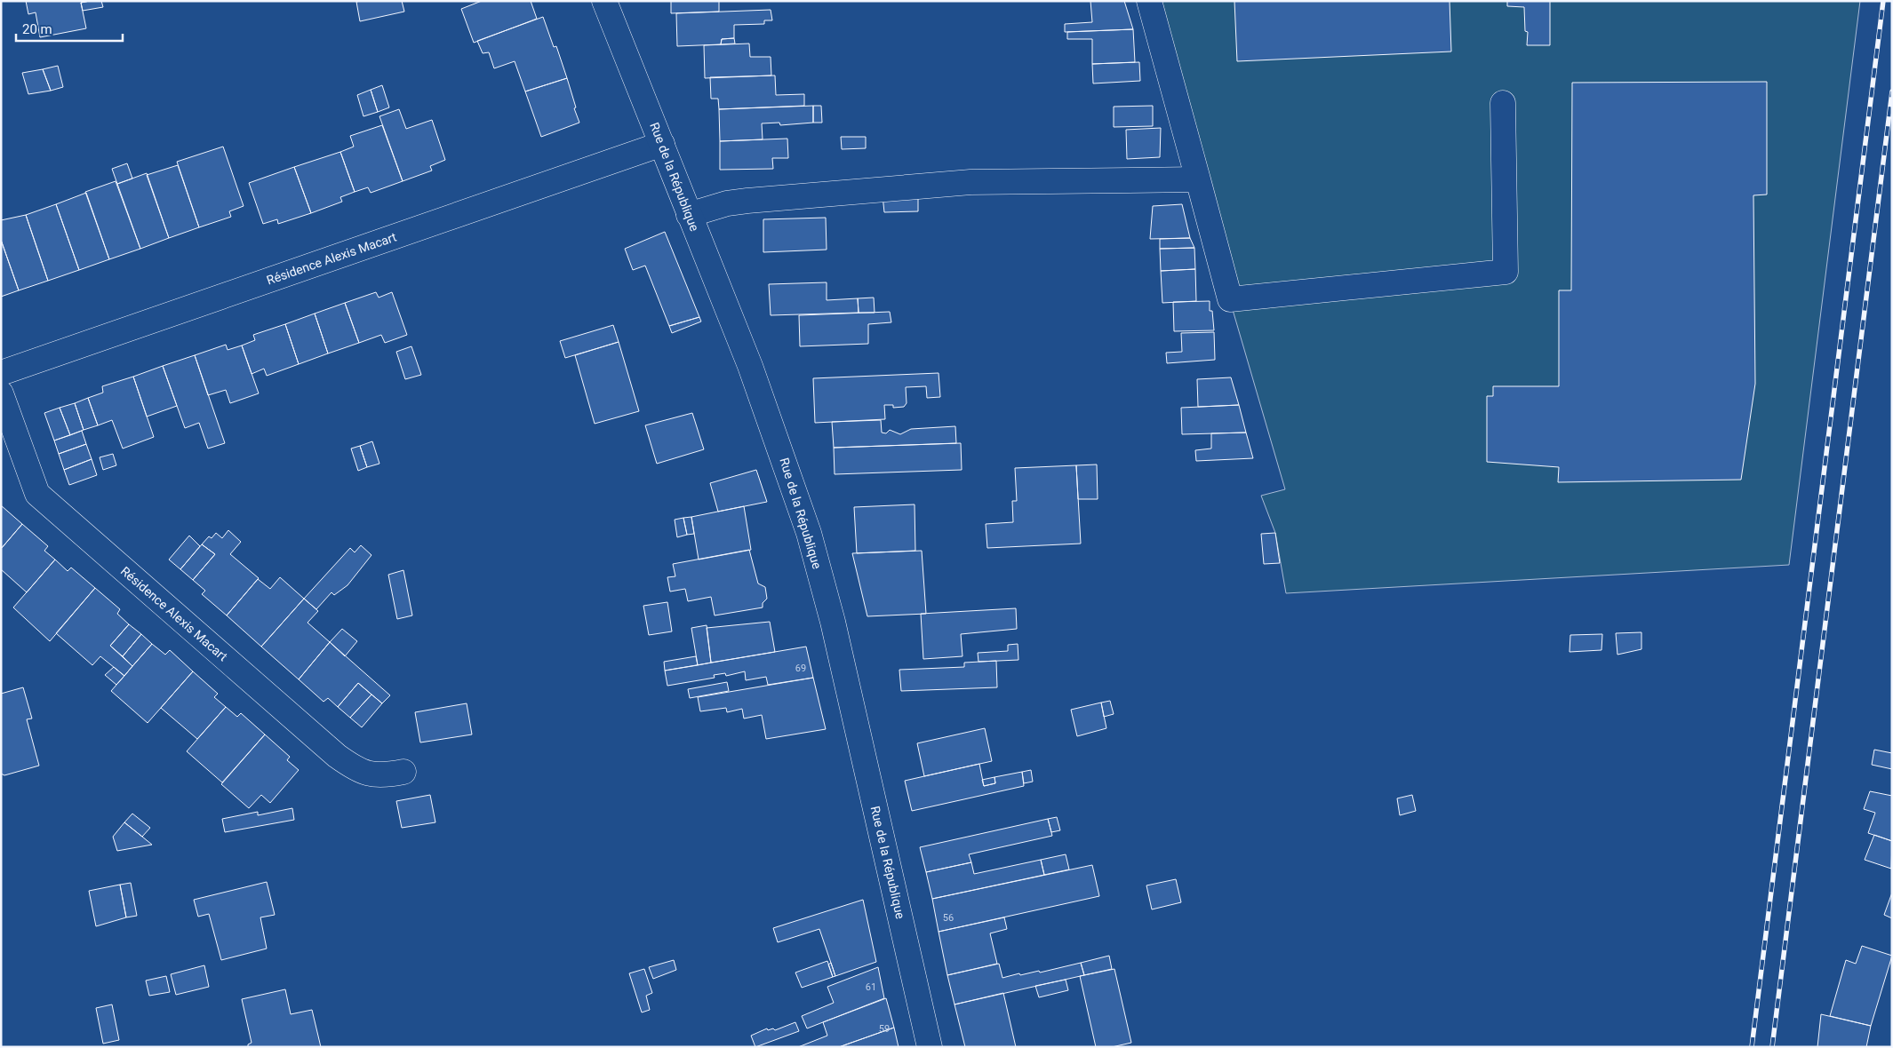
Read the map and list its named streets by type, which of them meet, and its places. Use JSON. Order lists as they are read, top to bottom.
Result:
{
  "streets": {
    "street": ["Rue de la République", "Résidence Alexis Macart"]
  },
  "crossings": [
    ["Rue de la République", "Résidence Alexis Macart"]
  ],
  "house_numbers": [
    "69",
    "56",
    "61",
    "59"
  ],
  "scale_bar": "20 m"
}
